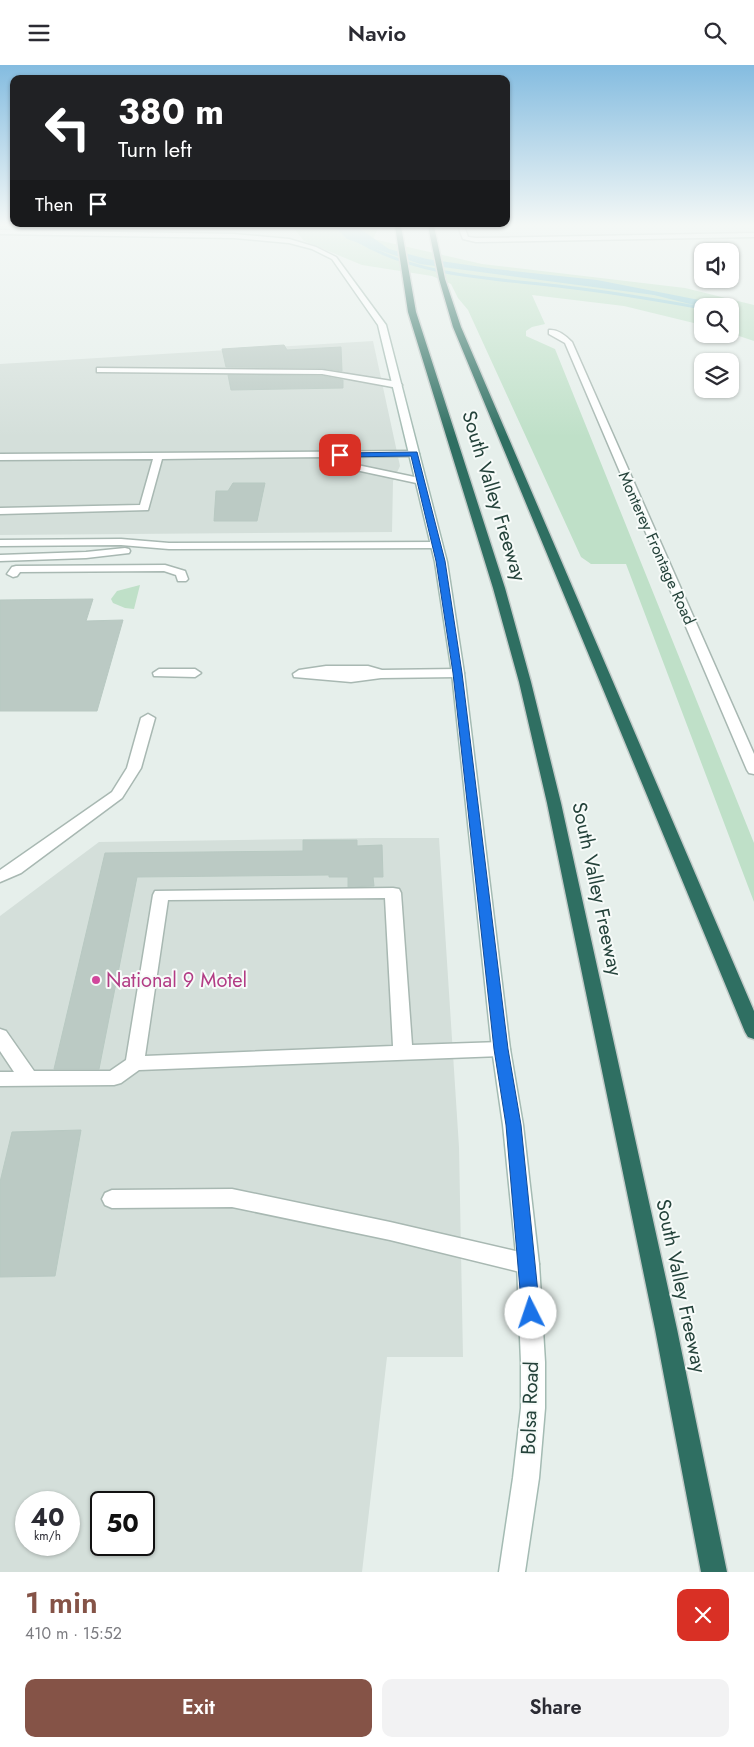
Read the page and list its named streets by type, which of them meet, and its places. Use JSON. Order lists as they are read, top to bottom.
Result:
{
  "streets": {
    "highway": ["South Valley Freeway"],
    "main road": ["Monterey Frontage Road", "Bolsa Road"]
  },
  "places": ["National 9 Motel"],
  "page": {
    "header": "Navio",
    "turn": ["380 m", "Turn left"],
    "then": "Then",
    "speed": "40 km/h",
    "limit": "50",
    "heading": ["1 min", "410 m · 15:52"],
    "buttons": ["Exit", "Share"]
  }
}
